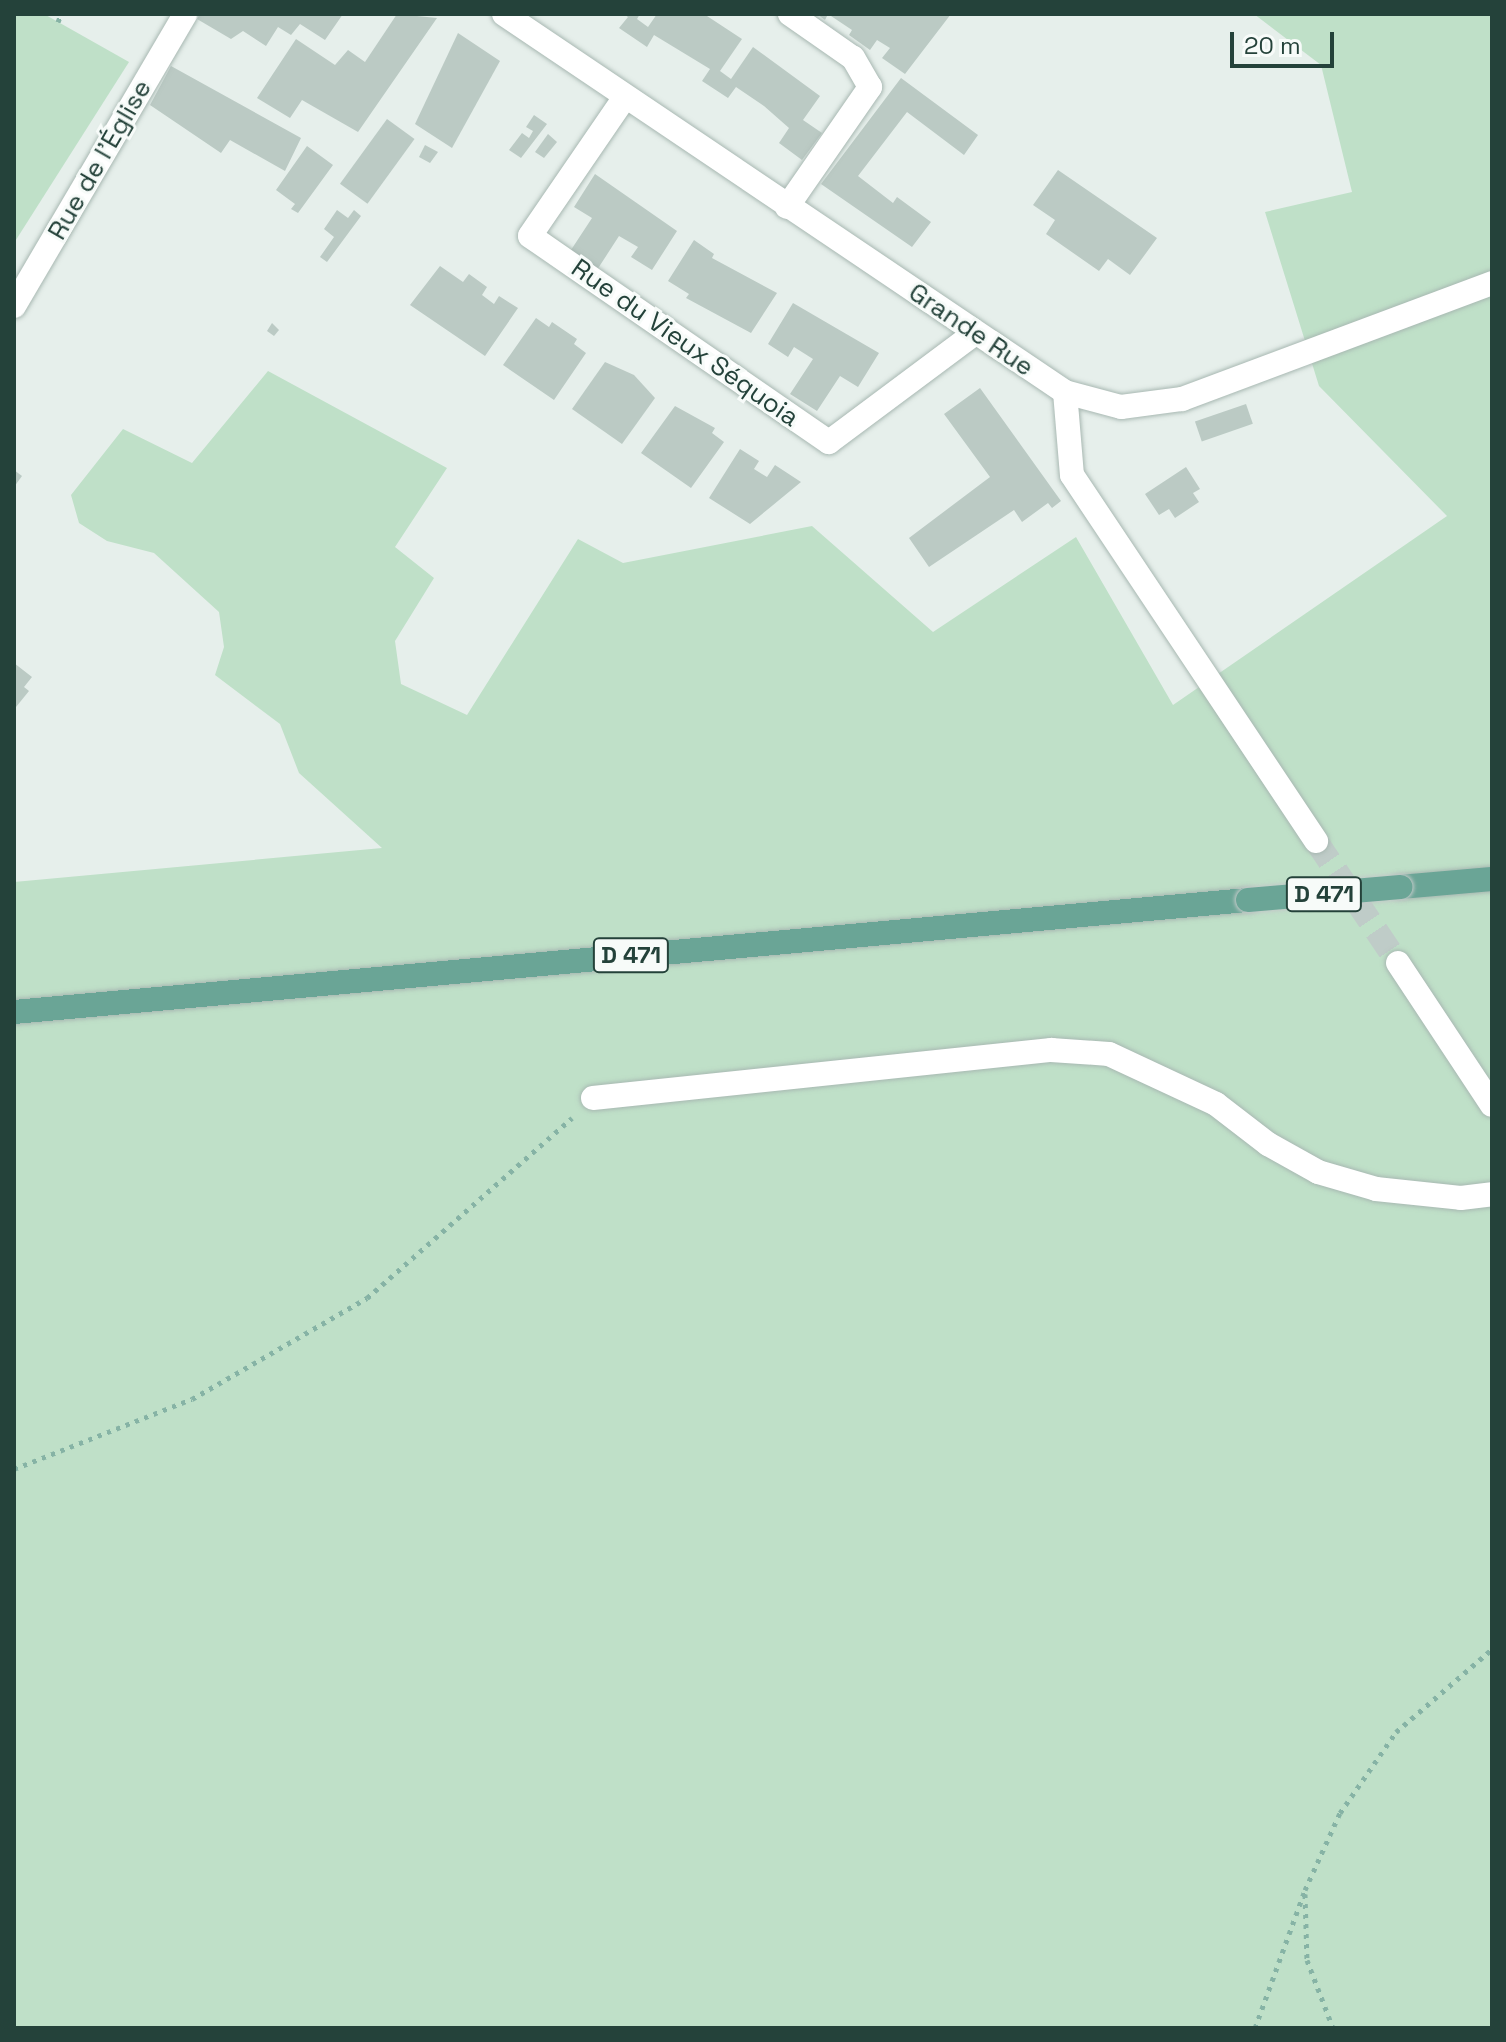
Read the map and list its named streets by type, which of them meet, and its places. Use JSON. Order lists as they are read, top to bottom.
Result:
{
  "streets": {
    "main road": ["D 471"],
    "street": ["Rue de l'Église", "Grande Rue", "Rue du Vieux Séquoia"]
  },
  "crossings": [
    ["Grande Rue", "Rue du Vieux Séquoia"]
  ],
  "scale_bar": "20 m"
}
